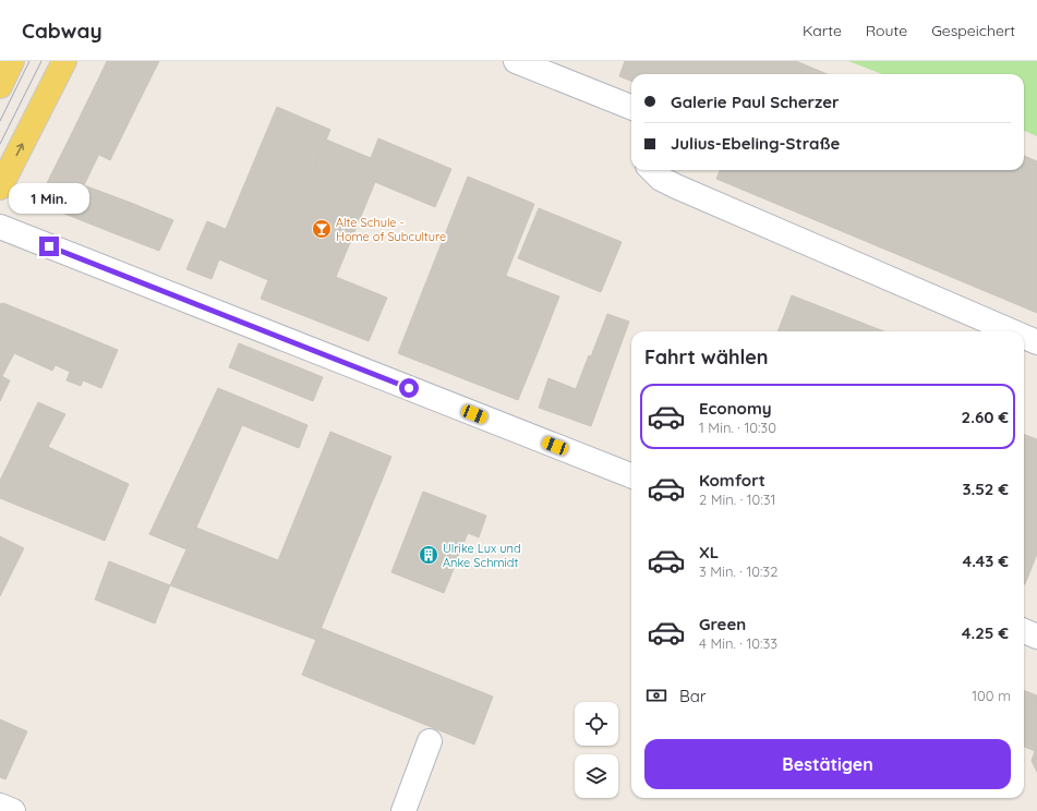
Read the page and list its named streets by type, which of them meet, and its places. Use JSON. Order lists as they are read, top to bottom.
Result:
{
  "places": {
    "bar": ["Alte Schule - Home of Subculture"],
    "building": ["Ulrike Lux und Anke Schmidt"]
  },
  "page": {
    "header": "Cabway",
    "nav": ["Karte", "Route", "Gespeichert"],
    "banner": ["Galerie Paul Scherzer", "Julius-Ebeling-Straße"],
    "bubble": "1 Min.",
    "heading": "Fahrt wählen",
    "list": [
      {
        "name": "Economy",
        "note": "1 Min. · 10:30",
        "value": "2.60 €"
      },
      {
        "name": "Komfort",
        "note": "2 Min. · 10:31",
        "value": "3.52 €"
      },
      {
        "name": "XL",
        "note": "3 Min. · 10:32",
        "value": "4.43 €"
      },
      {
        "name": "Green",
        "note": "4 Min. · 10:33",
        "value": "4.25 €"
      }
    ],
    "pay": ["Bar", "100 m"],
    "buttons": "Bestätigen"
  }
}
